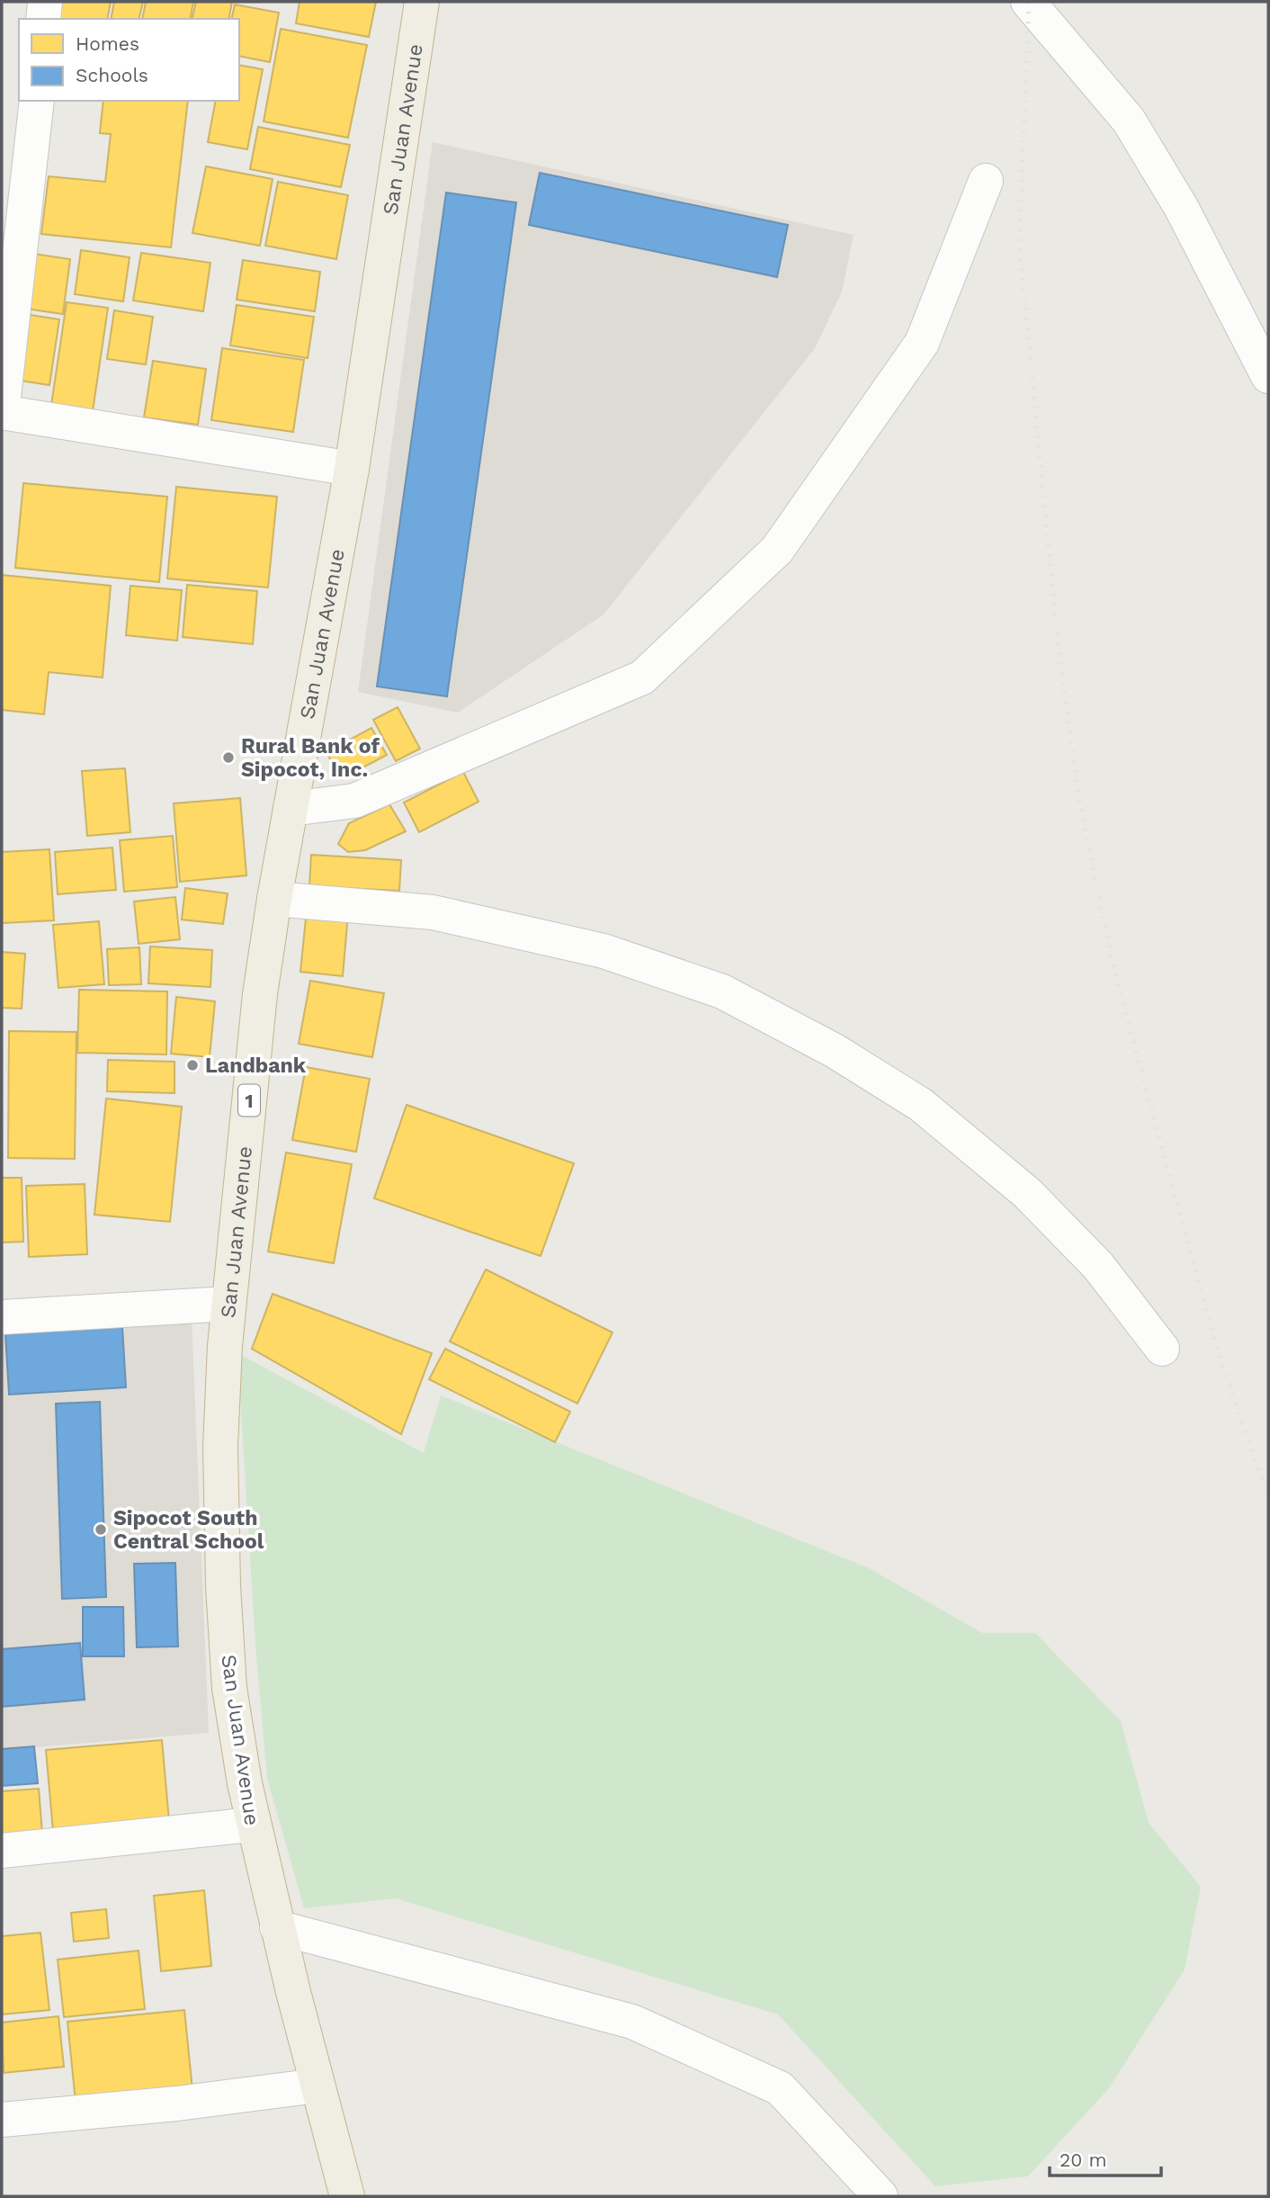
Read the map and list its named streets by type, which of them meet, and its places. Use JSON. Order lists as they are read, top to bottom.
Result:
{
  "streets": {
    "highway": ["San Juan Avenue", "1"]
  },
  "places": ["Rural Bank of Sipocot, Inc.", "Landbank", "Sipocot South Central School"],
  "legend": ["Homes", "Schools"],
  "scale_bar": "20 m"
}
